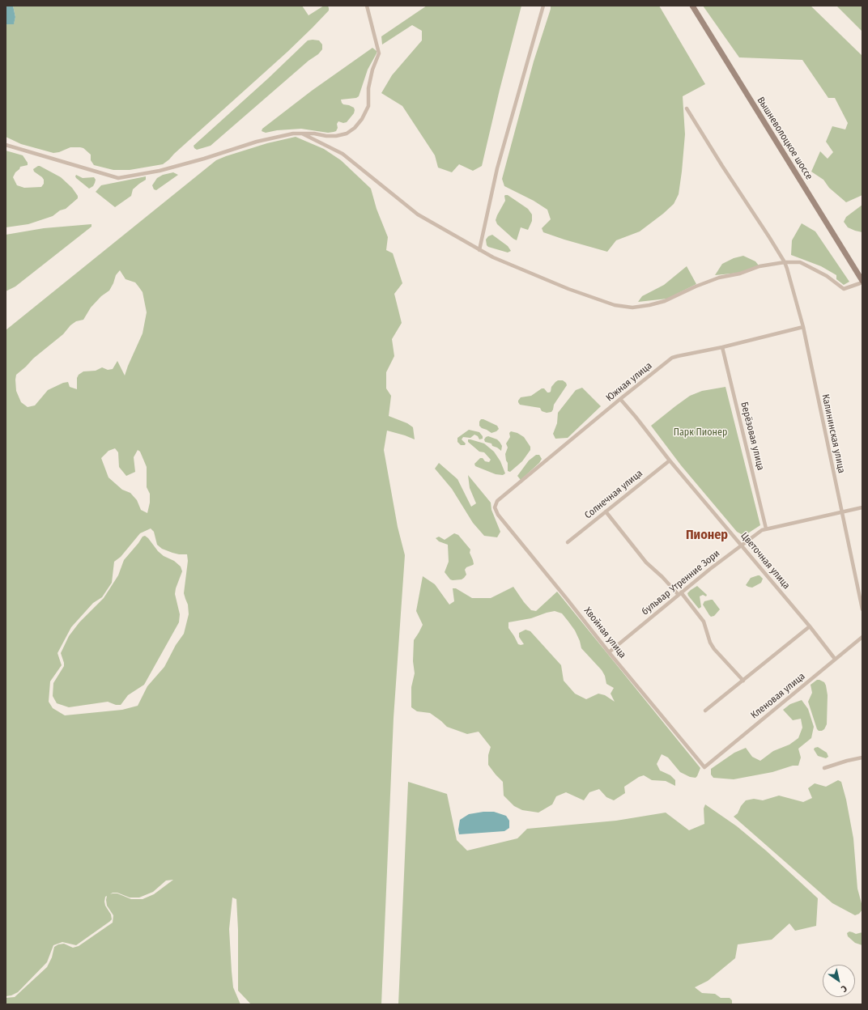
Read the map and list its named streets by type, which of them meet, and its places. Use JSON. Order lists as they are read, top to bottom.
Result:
{
  "streets": {
    "main road": ["Вышневолоцкое шоссе"],
    "street": [
      "Южная улица",
      "Калининская улица",
      "Берёзовая улица",
      "Солнечная улица",
      "Цветочная улица",
      "бульвар Утренние Зори",
      "Хвойная улица",
      "Кленовая улица"
    ]
  },
  "crossings": [
    ["Южная улица", "Калининская улица"],
    ["Южная улица", "Берёзовая улица"],
    ["Южная улица", "Цветочная улица"],
    ["Южная улица", "Хвойная улица"],
    ["Калининская улица", "бульвар Утренние Зори"],
    ["Берёзовая улица", "бульвар Утренние Зори"],
    ["Солнечная улица", "Цветочная улица"],
    ["Цветочная улица", "бульвар Утренние Зори"],
    ["Цветочная улица", "Кленовая улица"],
    ["бульвар Утренние Зори", "Хвойная улица"],
    ["Хвойная улица", "Кленовая улица"]
  ],
  "districts": ["Пионер"],
  "parks": ["Парк Пионер"],
  "north": "bottom right"
}
